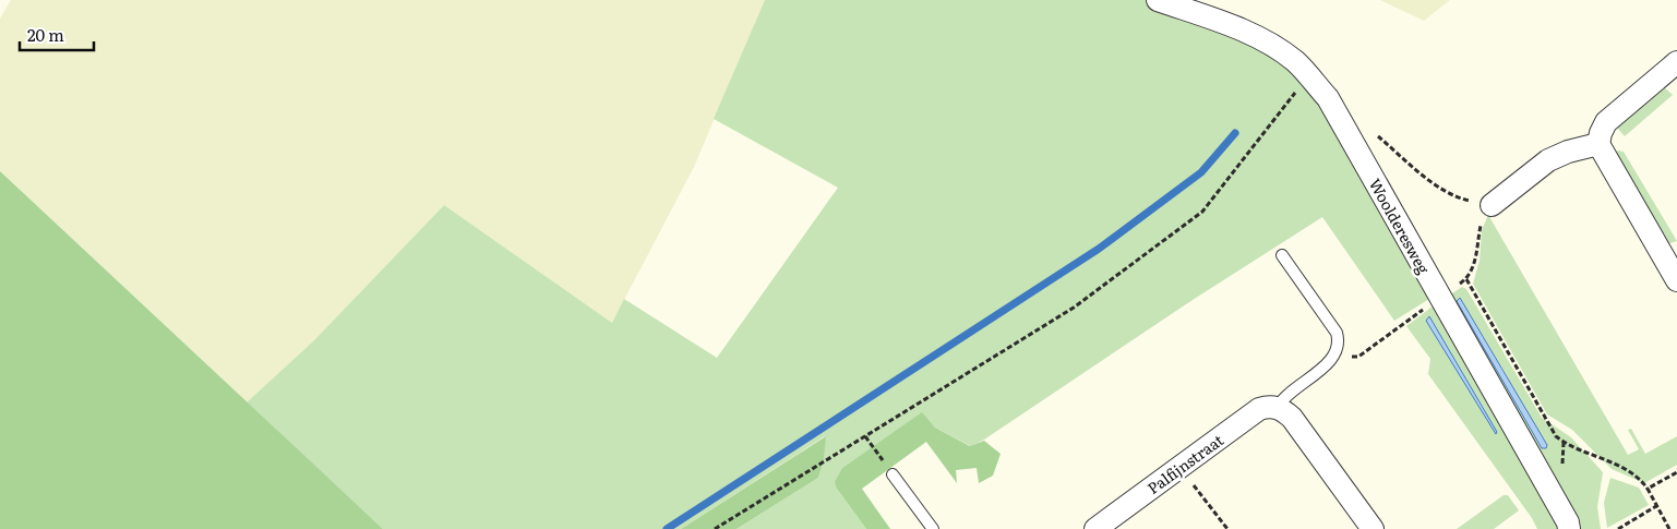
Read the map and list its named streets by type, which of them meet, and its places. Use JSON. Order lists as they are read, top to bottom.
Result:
{
  "streets": {
    "street": ["Woolderesweg", "Palfijnstraat"]
  },
  "scale_bar": "20 m"
}
